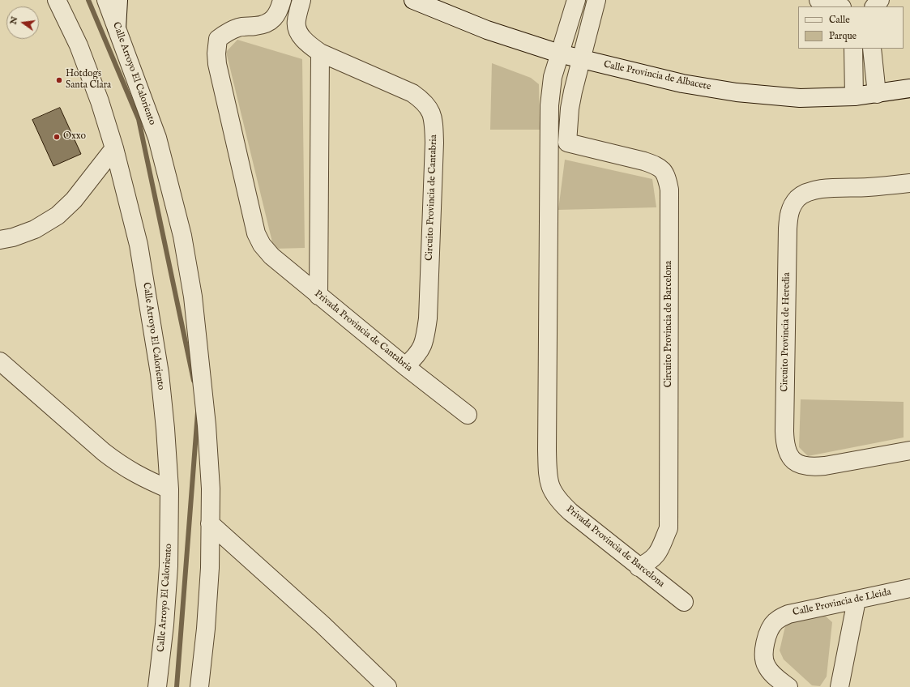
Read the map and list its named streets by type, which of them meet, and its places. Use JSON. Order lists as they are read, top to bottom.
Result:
{
  "streets": {
    "street": [
      "Calle Arroyo El Caloriento",
      "Calle Provincia de Albacete",
      "Circuito Provincia de Cantabria",
      "Circuito Provincia de Barcelona",
      "Privada Provincia de Cantabria",
      "Circuito Provincia de Heredia",
      "Privada Provincia de Barcelona",
      "Calle Provincia de Lleida"
    ]
  },
  "crossings": [
    ["Circuito Provincia de Cantabria", "Privada Provincia de Cantabria"],
    ["Circuito Provincia de Barcelona", "Privada Provincia de Barcelona"]
  ],
  "places": ["Hotdogs Santa Clara", "Oxxo"],
  "legend": ["Calle", "Parque"],
  "north": "left"
}
